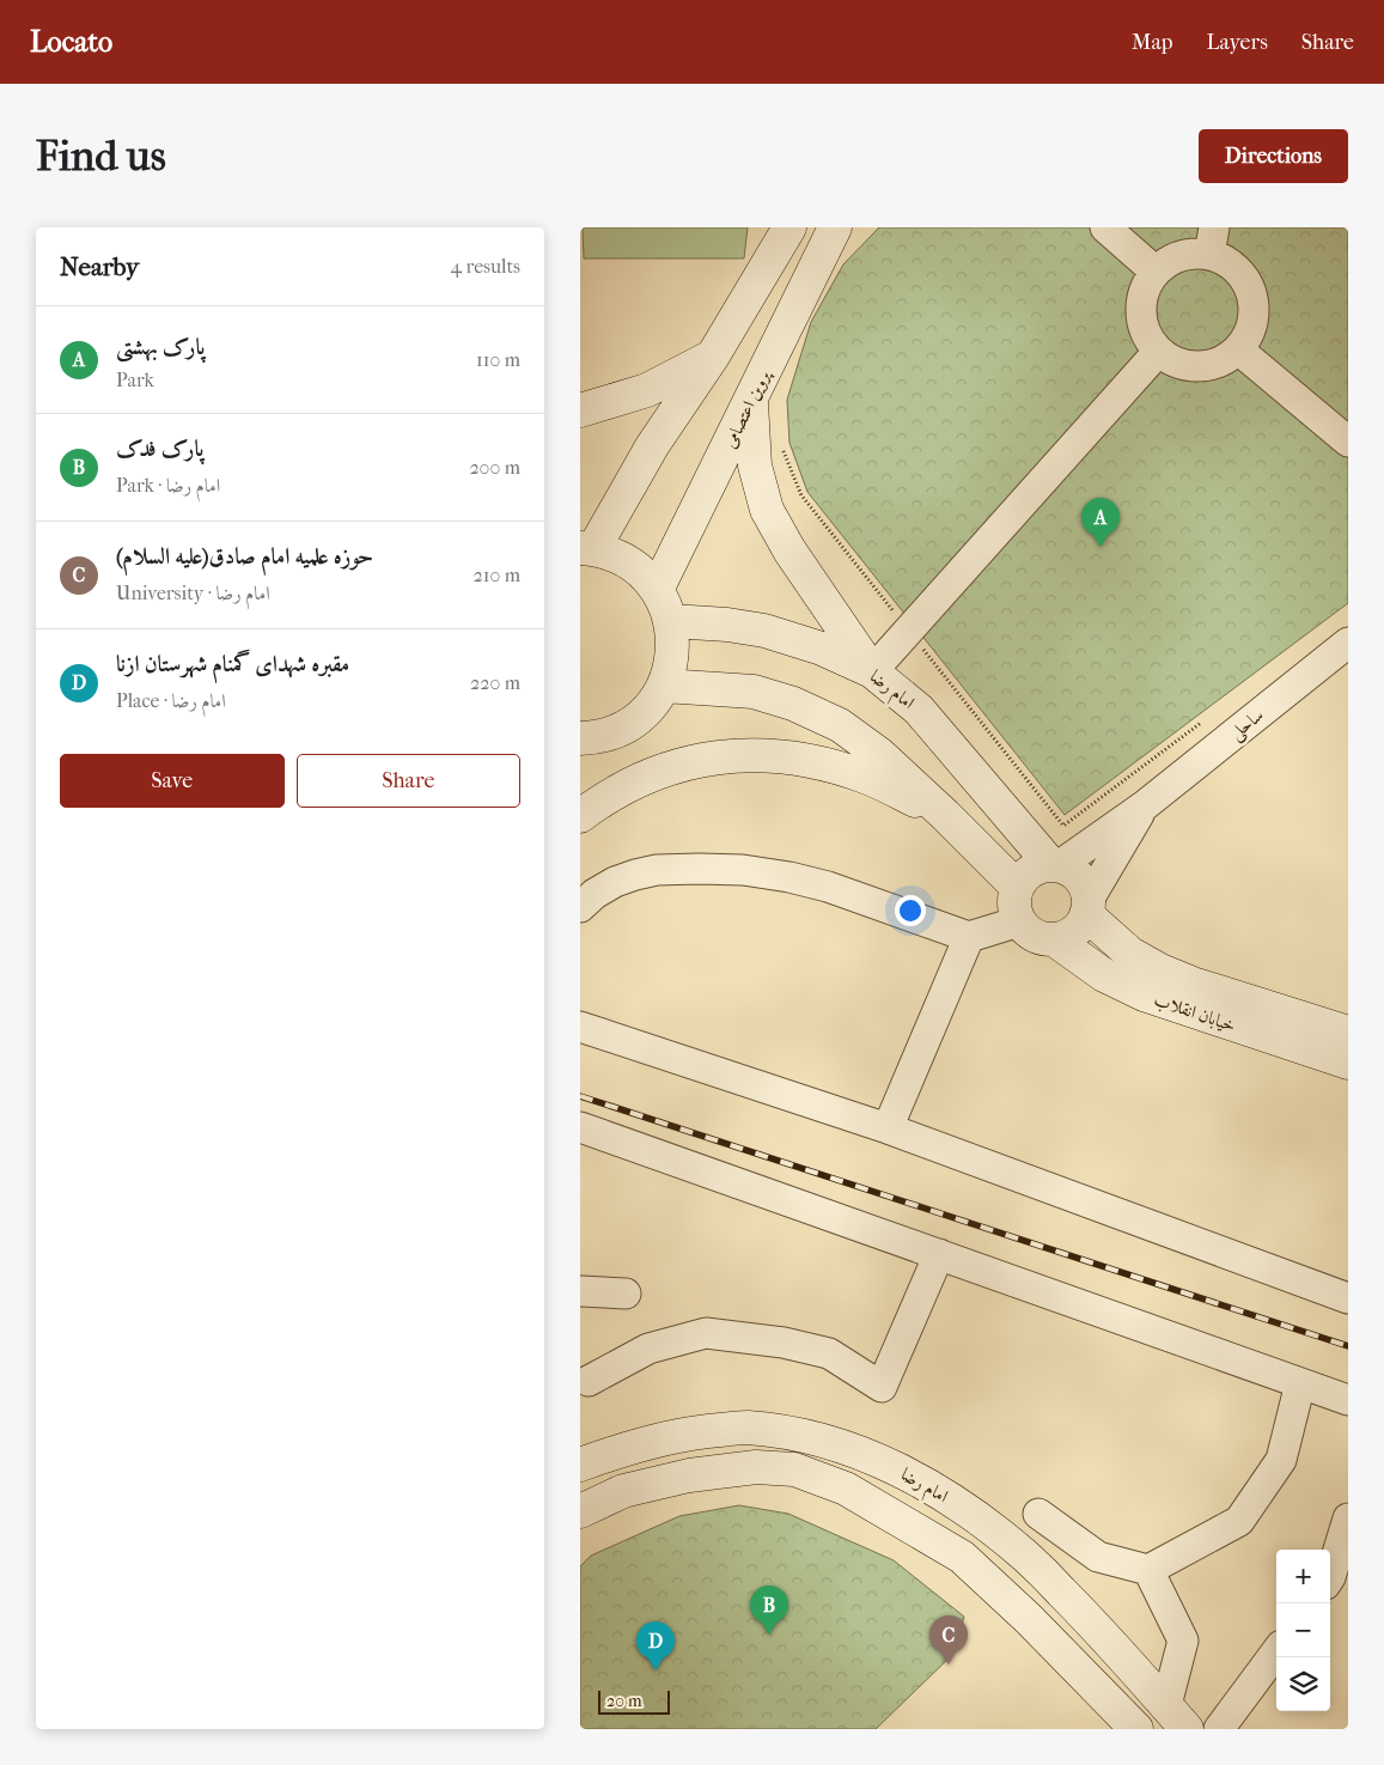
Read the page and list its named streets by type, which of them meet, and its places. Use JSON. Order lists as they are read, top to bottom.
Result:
{
  "streets": {
    "main road": ["پروین اعتصامی", "امام رضا", "خیابان انقلاب"],
    "street": ["ساحلی"]
  },
  "crossings": [
    ["امام رضا", "ساحلی"],
    ["امام رضا", "خیابان انقلاب"],
    ["ساحلی", "خیابان انقلاب"]
  ],
  "scale_bar": "20 m",
  "page": {
    "header": "Locato",
    "nav": ["Map", "Layers", "Share"],
    "buttons": [
      "Directions",
      ["Save", "Share"]
    ],
    "title": "Find us",
    "heading": ["Nearby", "4 results"],
    "list": [
      {
        "mark": "A",
        "name": "پارک بهشتی",
        "note": "Park",
        "value": "110 m"
      },
      {
        "mark": "B",
        "name": "پارک فدک",
        "note": "Park · امام رضا",
        "value": "200 m"
      },
      {
        "mark": "C",
        "name": "حوزه علمیه امام صادق(علیه السلام)",
        "note": "University · امام رضا",
        "value": "210 m"
      },
      {
        "mark": "D",
        "name": "مقبره شهدای گمنام شهرستان ازنا",
        "note": "Place · امام رضا",
        "value": "220 m"
      }
    ],
    "pins": [
      "A",
      "B",
      "C",
      "D"
    ],
    "map_buttons": ["+", "−"],
    "scale": "20 m"
  }
}
